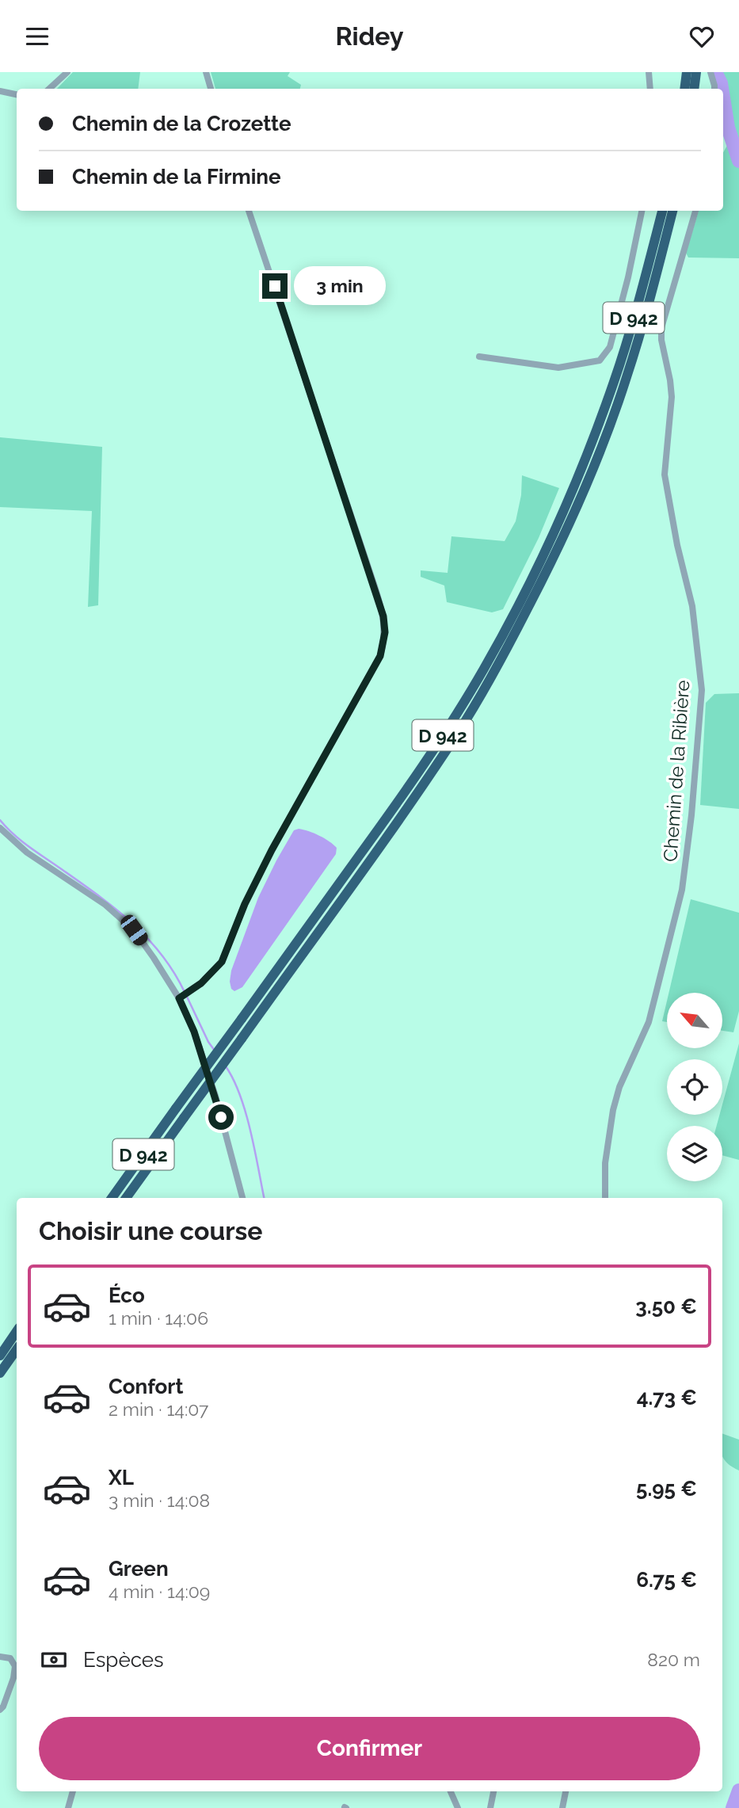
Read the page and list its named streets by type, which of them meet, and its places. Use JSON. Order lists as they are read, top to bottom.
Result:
{
  "streets": {
    "highway": ["D 942"],
    "street": ["Chemin de la Ribière"]
  },
  "north": "top left",
  "page": {
    "header": "Ridey",
    "banner": ["Chemin de la Crozette", "Chemin de la Firmine"],
    "bubble": "3 min",
    "heading": "Choisir une course",
    "list": [
      {
        "name": "Éco",
        "note": "1 min · 14:06",
        "value": "3.50 €"
      },
      {
        "name": "Confort",
        "note": "2 min · 14:07",
        "value": "4.73 €"
      },
      {
        "name": "XL",
        "note": "3 min · 14:08",
        "value": "5.95 €"
      },
      {
        "name": "Green",
        "note": "4 min · 14:09",
        "value": "6.75 €"
      }
    ],
    "pay": ["Espèces", "820 m"],
    "buttons": "Confirmer"
  }
}
